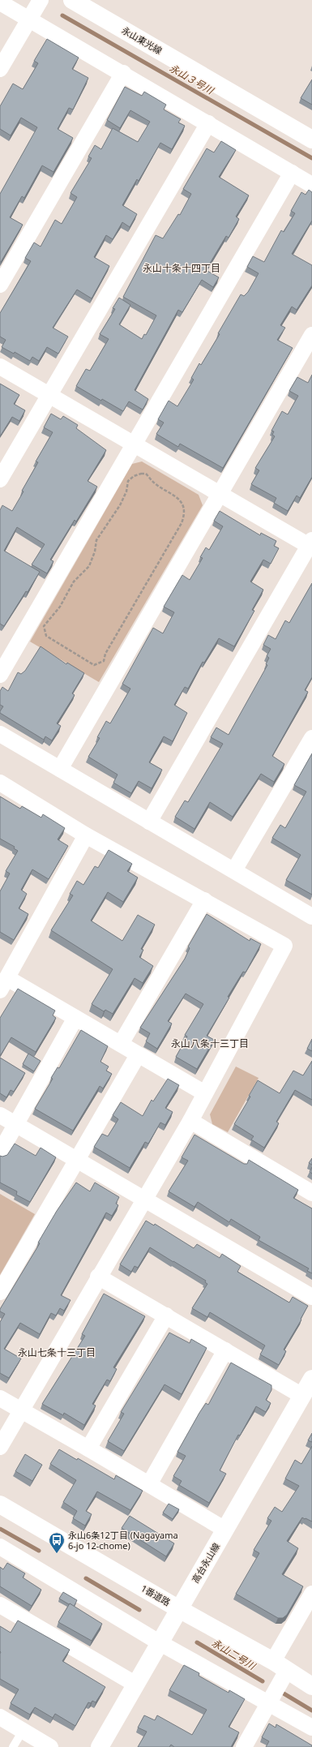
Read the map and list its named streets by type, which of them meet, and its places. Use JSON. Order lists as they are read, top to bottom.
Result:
{
  "streets": {
    "street": ["永山東光線", "高台永山線", "1番道路"]
  },
  "crossings": [
    ["高台永山線", "1番道路"]
  ],
  "districts": ["永山十条十四丁目", "永山八条十三丁目", "永山七条十三丁目"],
  "water": ["永山３号川", "永山二号川"],
  "places": {
    "bus stop": ["永山6条12丁目 (Nagayama 6-jo 12-chome)"]
  }
}
